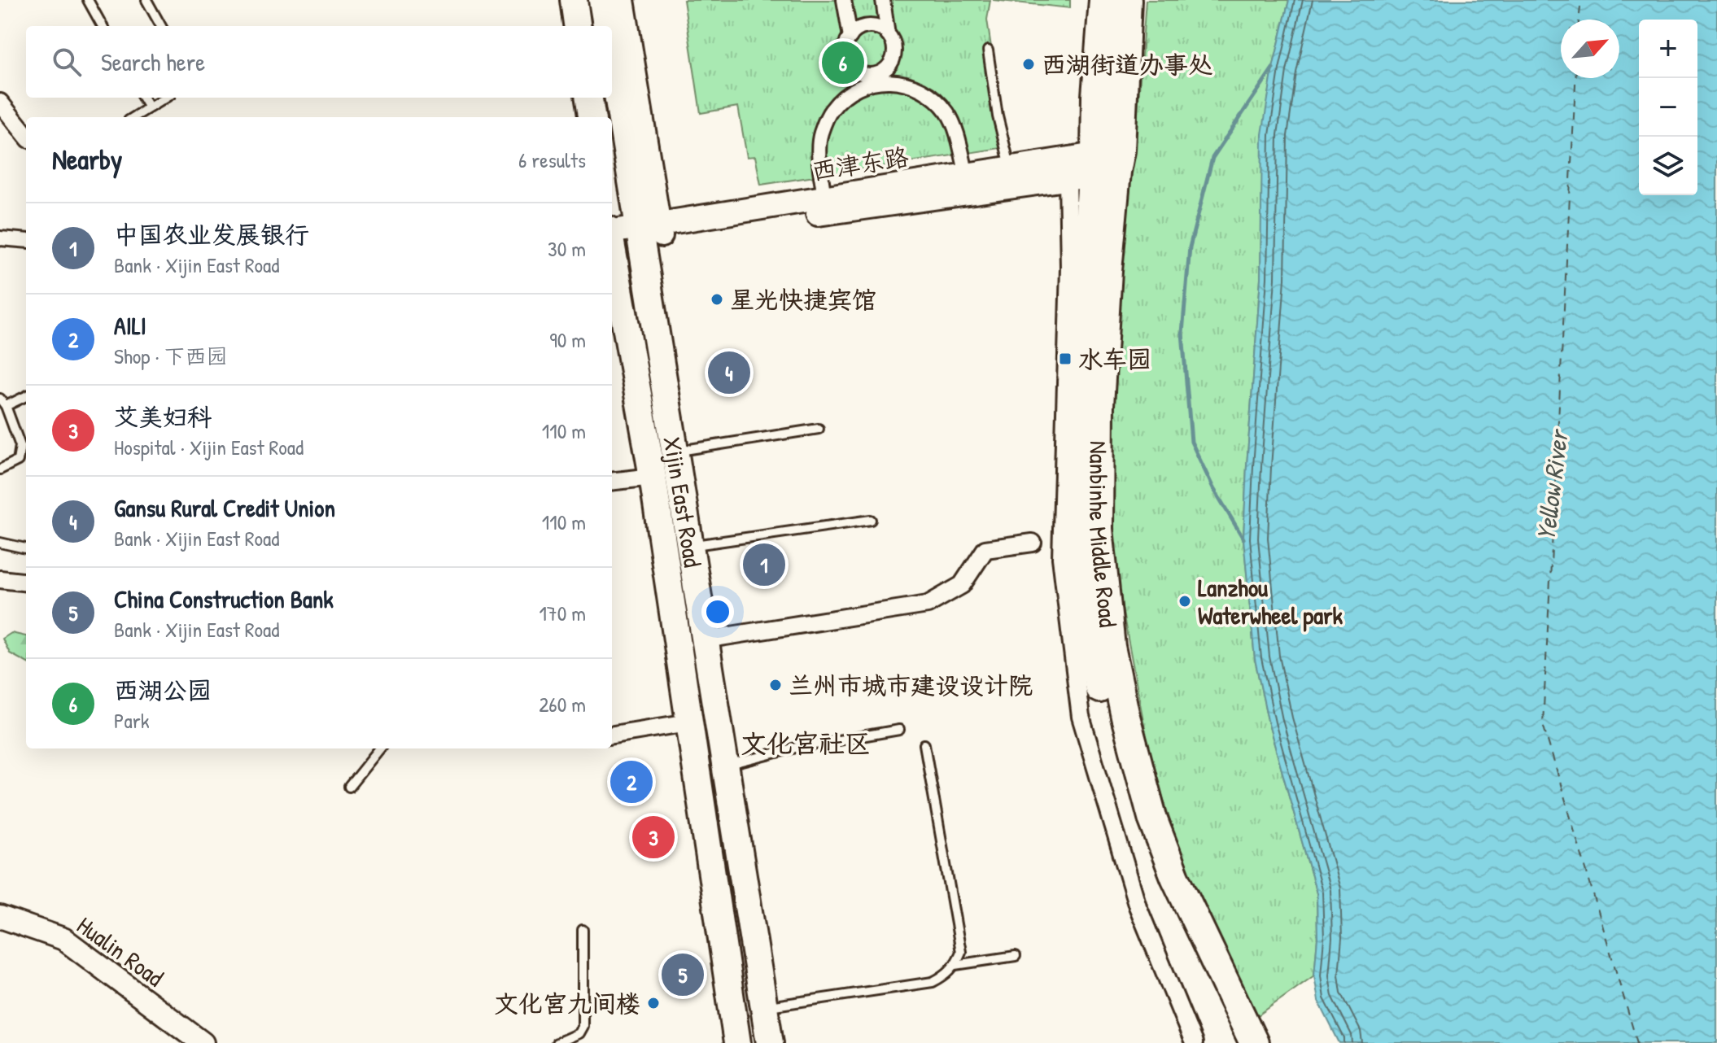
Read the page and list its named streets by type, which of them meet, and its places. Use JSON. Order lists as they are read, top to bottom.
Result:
{
  "streets": {
    "highway": ["Nanbinhe Middle Road"],
    "main road": ["西津东路", "Xijin East Road"],
    "street": ["Hualin Road"]
  },
  "crossings": [
    ["西津东路", "Xijin East Road"],
    ["西津东路", "Nanbinhe Middle Road"]
  ],
  "districts": ["文化宫社区"],
  "water": ["Yellow River"],
  "places": {
    "other": [
      "西湖街道办事处",
      "星光快捷宾馆",
      "Lanzhou Waterwheel park",
      "兰州市城市建设设计院",
      "文化宫九间楼"
    ],
    "transit": ["水车园"]
  },
  "north": "top right",
  "page": {
    "map_buttons": ["+", "−"],
    "search": "Search here",
    "pins": [
      "6",
      "4",
      "1",
      "2",
      "3",
      "5"
    ],
    "heading": ["Nearby", "6 results"],
    "list": [
      {
        "mark": "1",
        "name": "中国农业发展银行",
        "note": "Bank · Xijin East Road",
        "value": "30 m"
      },
      {
        "mark": "2",
        "name": "AILI",
        "note": "Shop · 下西园",
        "value": "90 m"
      },
      {
        "mark": "3",
        "name": "艾美妇科",
        "note": "Hospital · Xijin East Road",
        "value": "110 m"
      },
      {
        "mark": "4",
        "name": "Gansu Rural Credit Union",
        "note": "Bank · Xijin East Road",
        "value": "110 m"
      },
      {
        "mark": "5",
        "name": "China Construction Bank",
        "note": "Bank · Xijin East Road",
        "value": "170 m"
      },
      {
        "mark": "6",
        "name": "西湖公园",
        "note": "Park",
        "value": "260 m"
      }
    ]
  }
}
